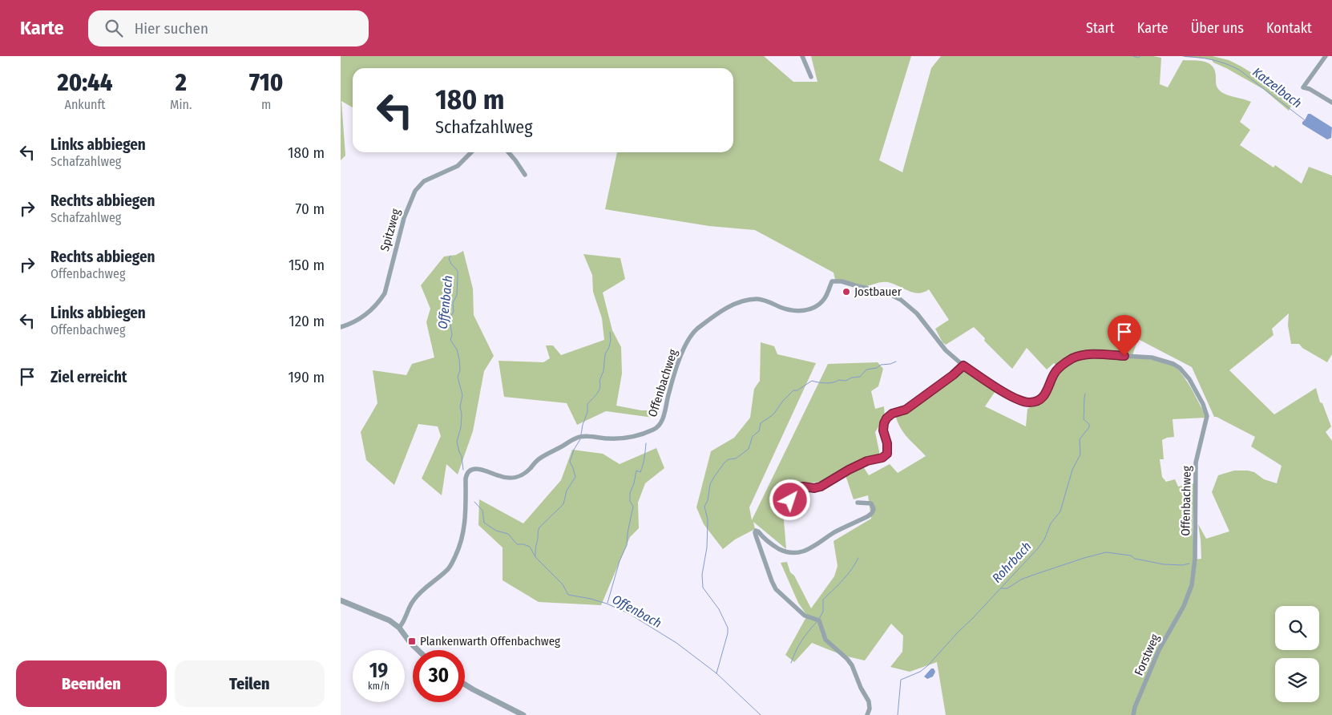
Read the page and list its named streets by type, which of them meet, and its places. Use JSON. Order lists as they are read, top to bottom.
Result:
{
  "streets": {
    "street": ["Spitzweg", "Offenbachweg", "Forstweg"]
  },
  "crossings": [
    ["Offenbachweg", "Forstweg"]
  ],
  "water": ["Katzelbach", "Offenbach", "Rohrbach"],
  "places": {
    "other": ["Jostbauer"],
    "transit": ["Plankenwarth Offenbachweg"]
  },
  "page": {
    "header": "Karte",
    "search": "Hier suchen",
    "nav": [
      "Start",
      "Karte",
      "Über uns",
      "Kontakt"
    ],
    "eta": [
      "20:44",
      "Ankunft",
      "2",
      "Min.",
      "710",
      "m"
    ],
    "turn": ["180 m", "Schafzahlweg"],
    "list": [
      {
        "name": "Links abbiegen",
        "note": "Schafzahlweg",
        "value": "180 m"
      },
      {
        "name": "Rechts abbiegen",
        "note": "Schafzahlweg",
        "value": "70 m"
      },
      {
        "name": "Rechts abbiegen",
        "note": "Offenbachweg",
        "value": "150 m"
      },
      {
        "name": "Links abbiegen",
        "note": "Offenbachweg",
        "value": "120 m"
      },
      {
        "name": "Ziel erreicht",
        "value": "190 m"
      }
    ],
    "speed": "19 km/h",
    "limit": "30",
    "buttons": ["Beenden", "Teilen"]
  }
}
